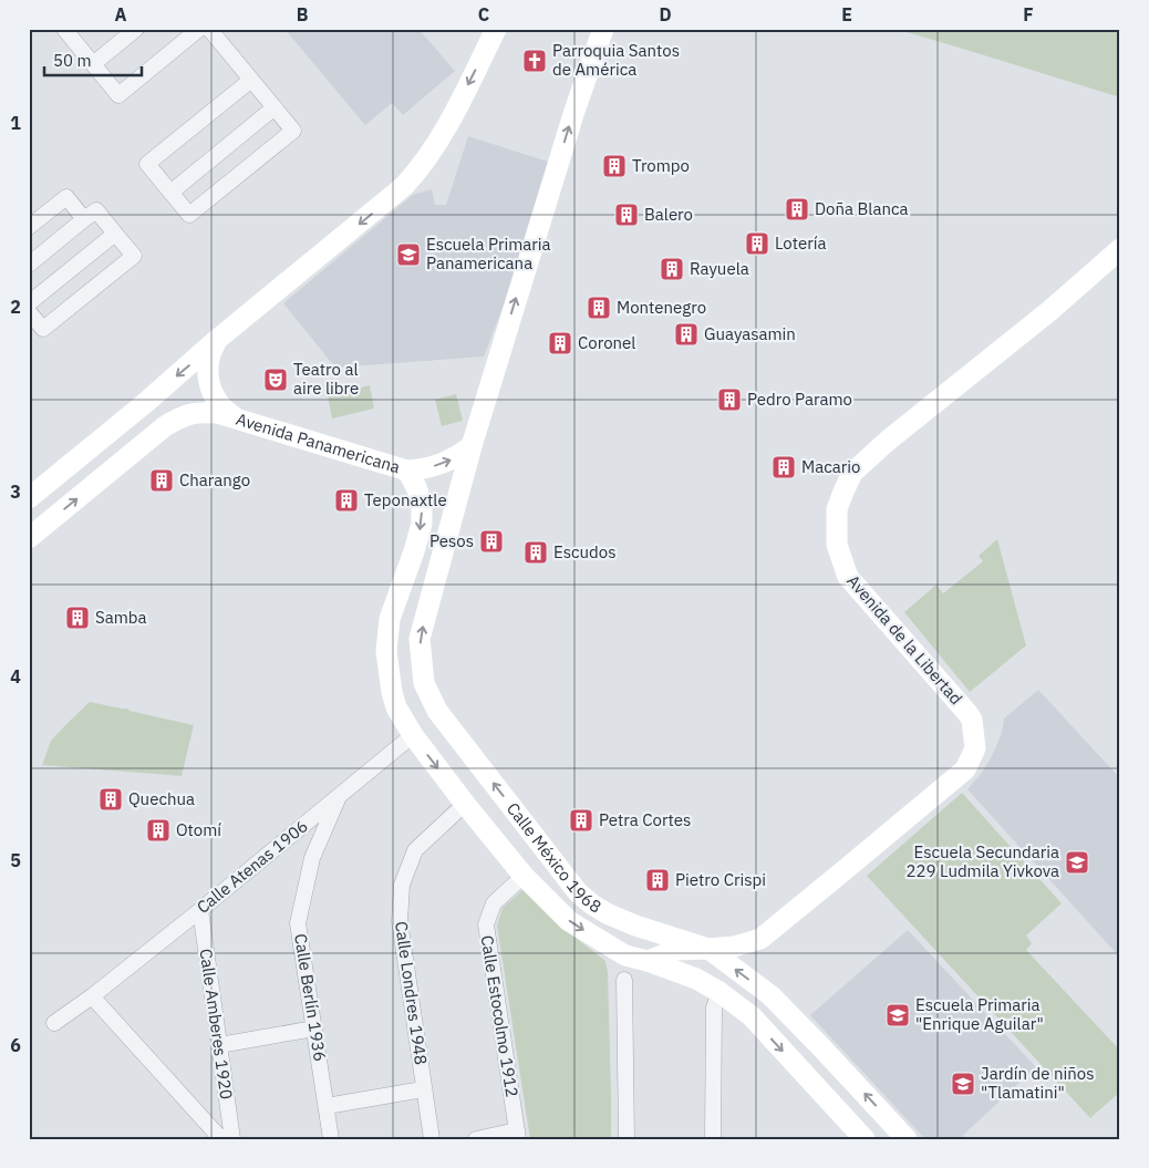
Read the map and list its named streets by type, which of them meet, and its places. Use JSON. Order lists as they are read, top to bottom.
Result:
{
  "streets": {
    "street": [
      "Avenida Panamericana",
      "Avenida de la Libertad",
      "Calle México 1968",
      "Calle Atenas 1906",
      "Calle Londres 1948",
      "Calle Berlín 1936",
      "Calle Estocolmo 1912",
      "Calle Amberes 1920"
    ]
  },
  "crossings": [
    ["Avenida Panamericana", "Calle México 1968"],
    ["Avenida de la Libertad", "Calle México 1968"],
    ["Calle México 1968", "Calle Atenas 1906"],
    ["Calle México 1968", "Calle Londres 1948"],
    ["Calle México 1968", "Calle Estocolmo 1912"],
    ["Calle Atenas 1906", "Calle Berlín 1936"],
    ["Calle Atenas 1906", "Calle Amberes 1920"]
  ],
  "places": {
    "church": ["Parroquia Santos de América"],
    "building": [
      "Trompo",
      "Doña Blanca",
      "Balero",
      "Lotería",
      "Rayuela",
      "Montenegro",
      "Guayasamin",
      "Coronel",
      "Pedro Paramo",
      "Macario",
      "Charango",
      "Teponaxtle",
      "Pesos",
      "Escudos",
      "Samba",
      "Quechua",
      "Petra Cortes",
      "Otomí",
      "Pietro Crispi"
    ],
    "school or university": [
      "Escuela Primaria Panamericana",
      "Escuela Secundaria 229 Ludmila Yivkova",
      "Escuela Primaria \"Enrique Aguilar\"",
      "Jardín de niños \"Tlamatini\""
    ],
    "theatre": ["Teatro al aire libre"]
  },
  "scale_bar": "50 m",
  "grid": {
    "columns": [
      "A",
      "B",
      "C",
      "D",
      "E",
      "F"
    ],
    "rows": [
      "1",
      "2",
      "3",
      "4",
      "5",
      "6"
    ]
  }
}
